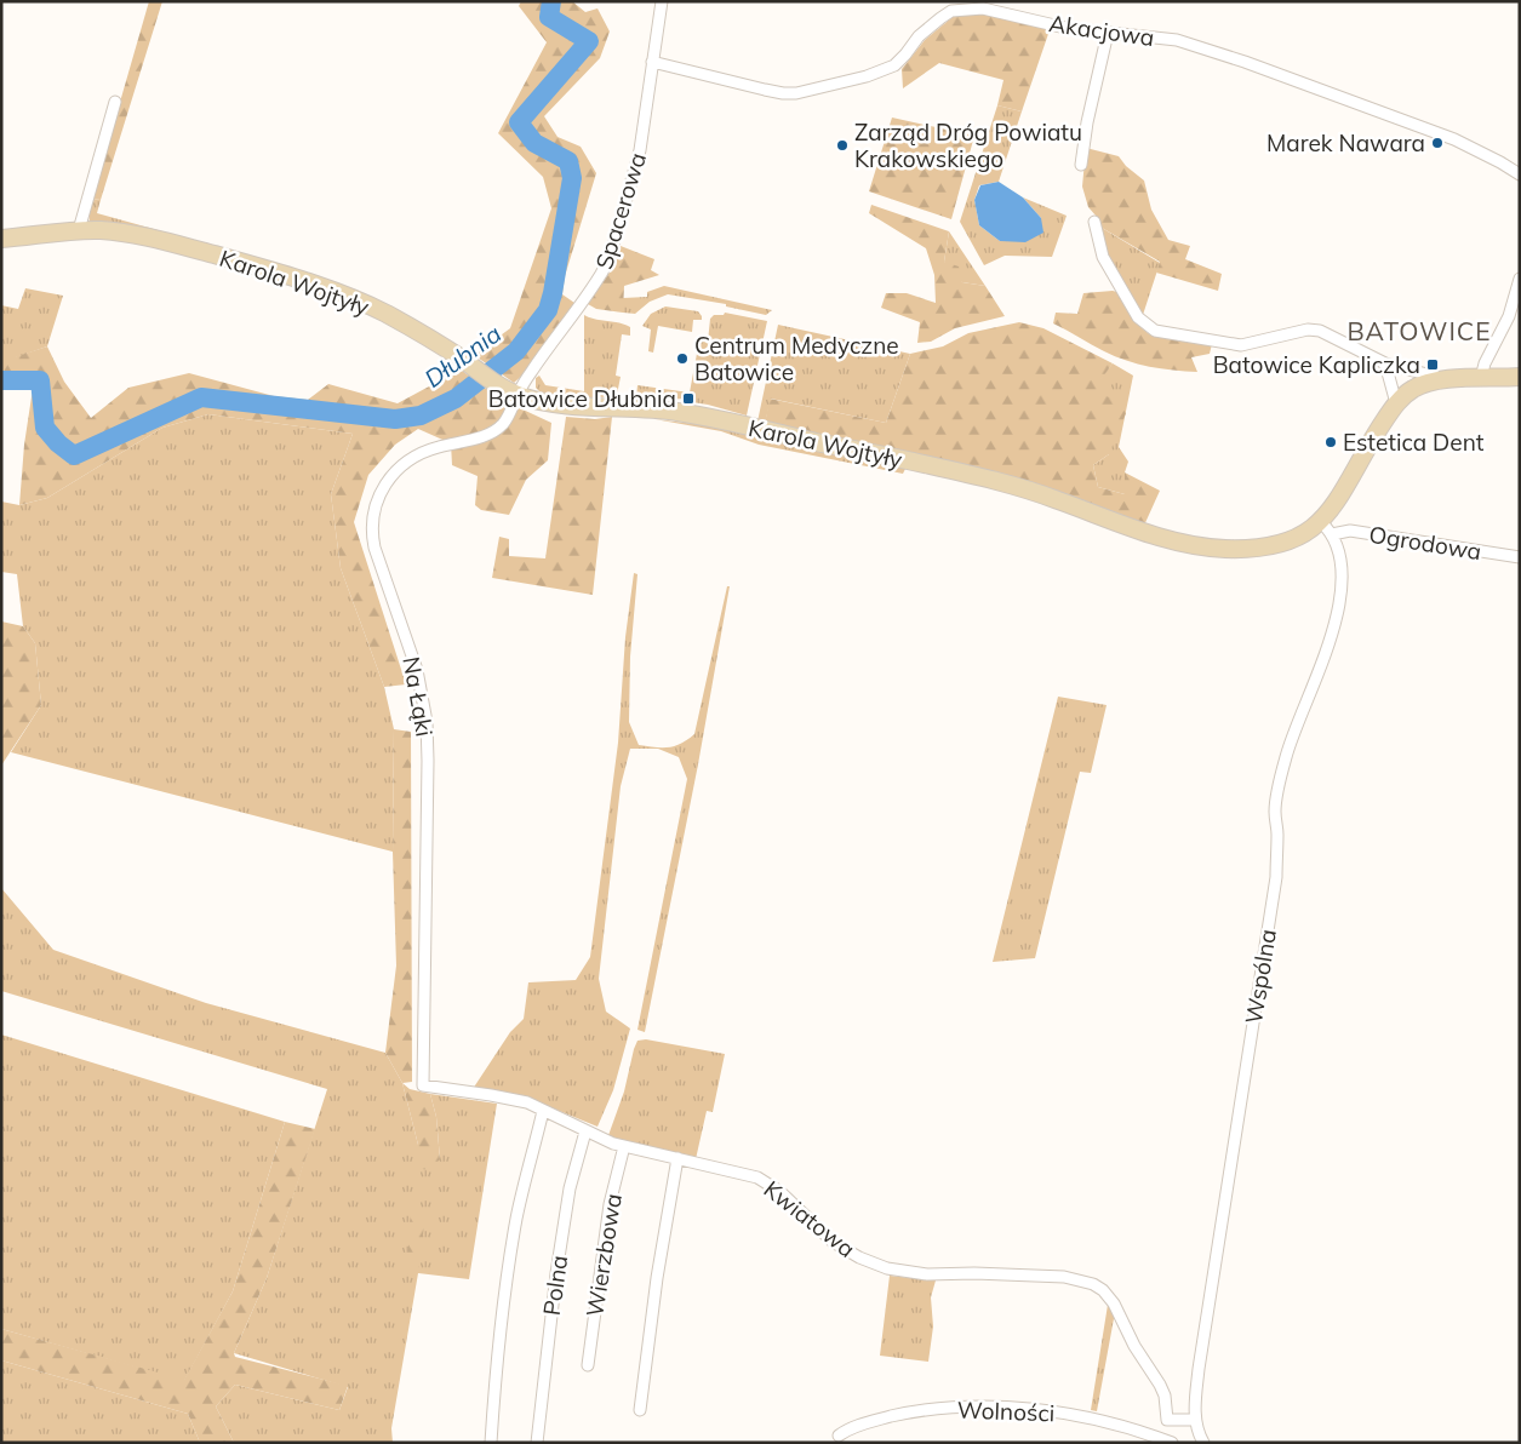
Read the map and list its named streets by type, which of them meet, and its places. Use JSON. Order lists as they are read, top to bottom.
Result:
{
  "streets": {
    "street": [
      "Akacjowa",
      "Spacerowa",
      "Karola Wojtyły",
      "Ogrodowa",
      "Na Łąki",
      "Wspólna",
      "Kwiatowa",
      "Wierzbowa",
      "Polna",
      "Wolności"
    ]
  },
  "crossings": [
    ["Akacjowa", "Spacerowa"],
    ["Spacerowa", "Karola Wojtyły"],
    ["Spacerowa", "Na Łąki"],
    ["Karola Wojtyły", "Ogrodowa"],
    ["Karola Wojtyły", "Na Łąki"],
    ["Karola Wojtyły", "Wspólna"],
    ["Ogrodowa", "Wspólna"],
    ["Na Łąki", "Kwiatowa"],
    ["Wspólna", "Kwiatowa"],
    ["Kwiatowa", "Wierzbowa"],
    ["Kwiatowa", "Polna"]
  ],
  "districts": ["BATOWICE"],
  "water": ["Dłubnia"],
  "places": {
    "other": [
      "Marek Nawara",
      "Zarząd Dróg Powiatu Krakowskiego",
      "Centrum Medyczne Batowice",
      "Estetica Dent"
    ],
    "transit": ["Batowice Kapliczka", "Batowice Dłubnia"]
  }
}
